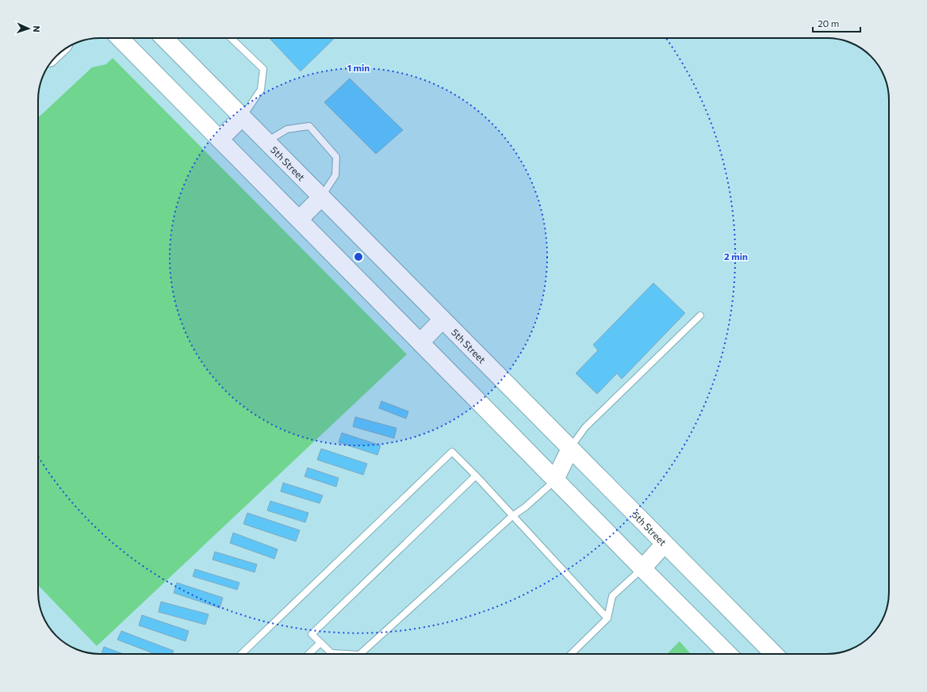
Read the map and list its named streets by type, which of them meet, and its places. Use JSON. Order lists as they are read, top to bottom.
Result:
{
  "streets": {
    "main road": ["5th Street"]
  },
  "scale_bar": "20 m",
  "north": "right",
  "rings": ["1 min", "2 min"]
}
